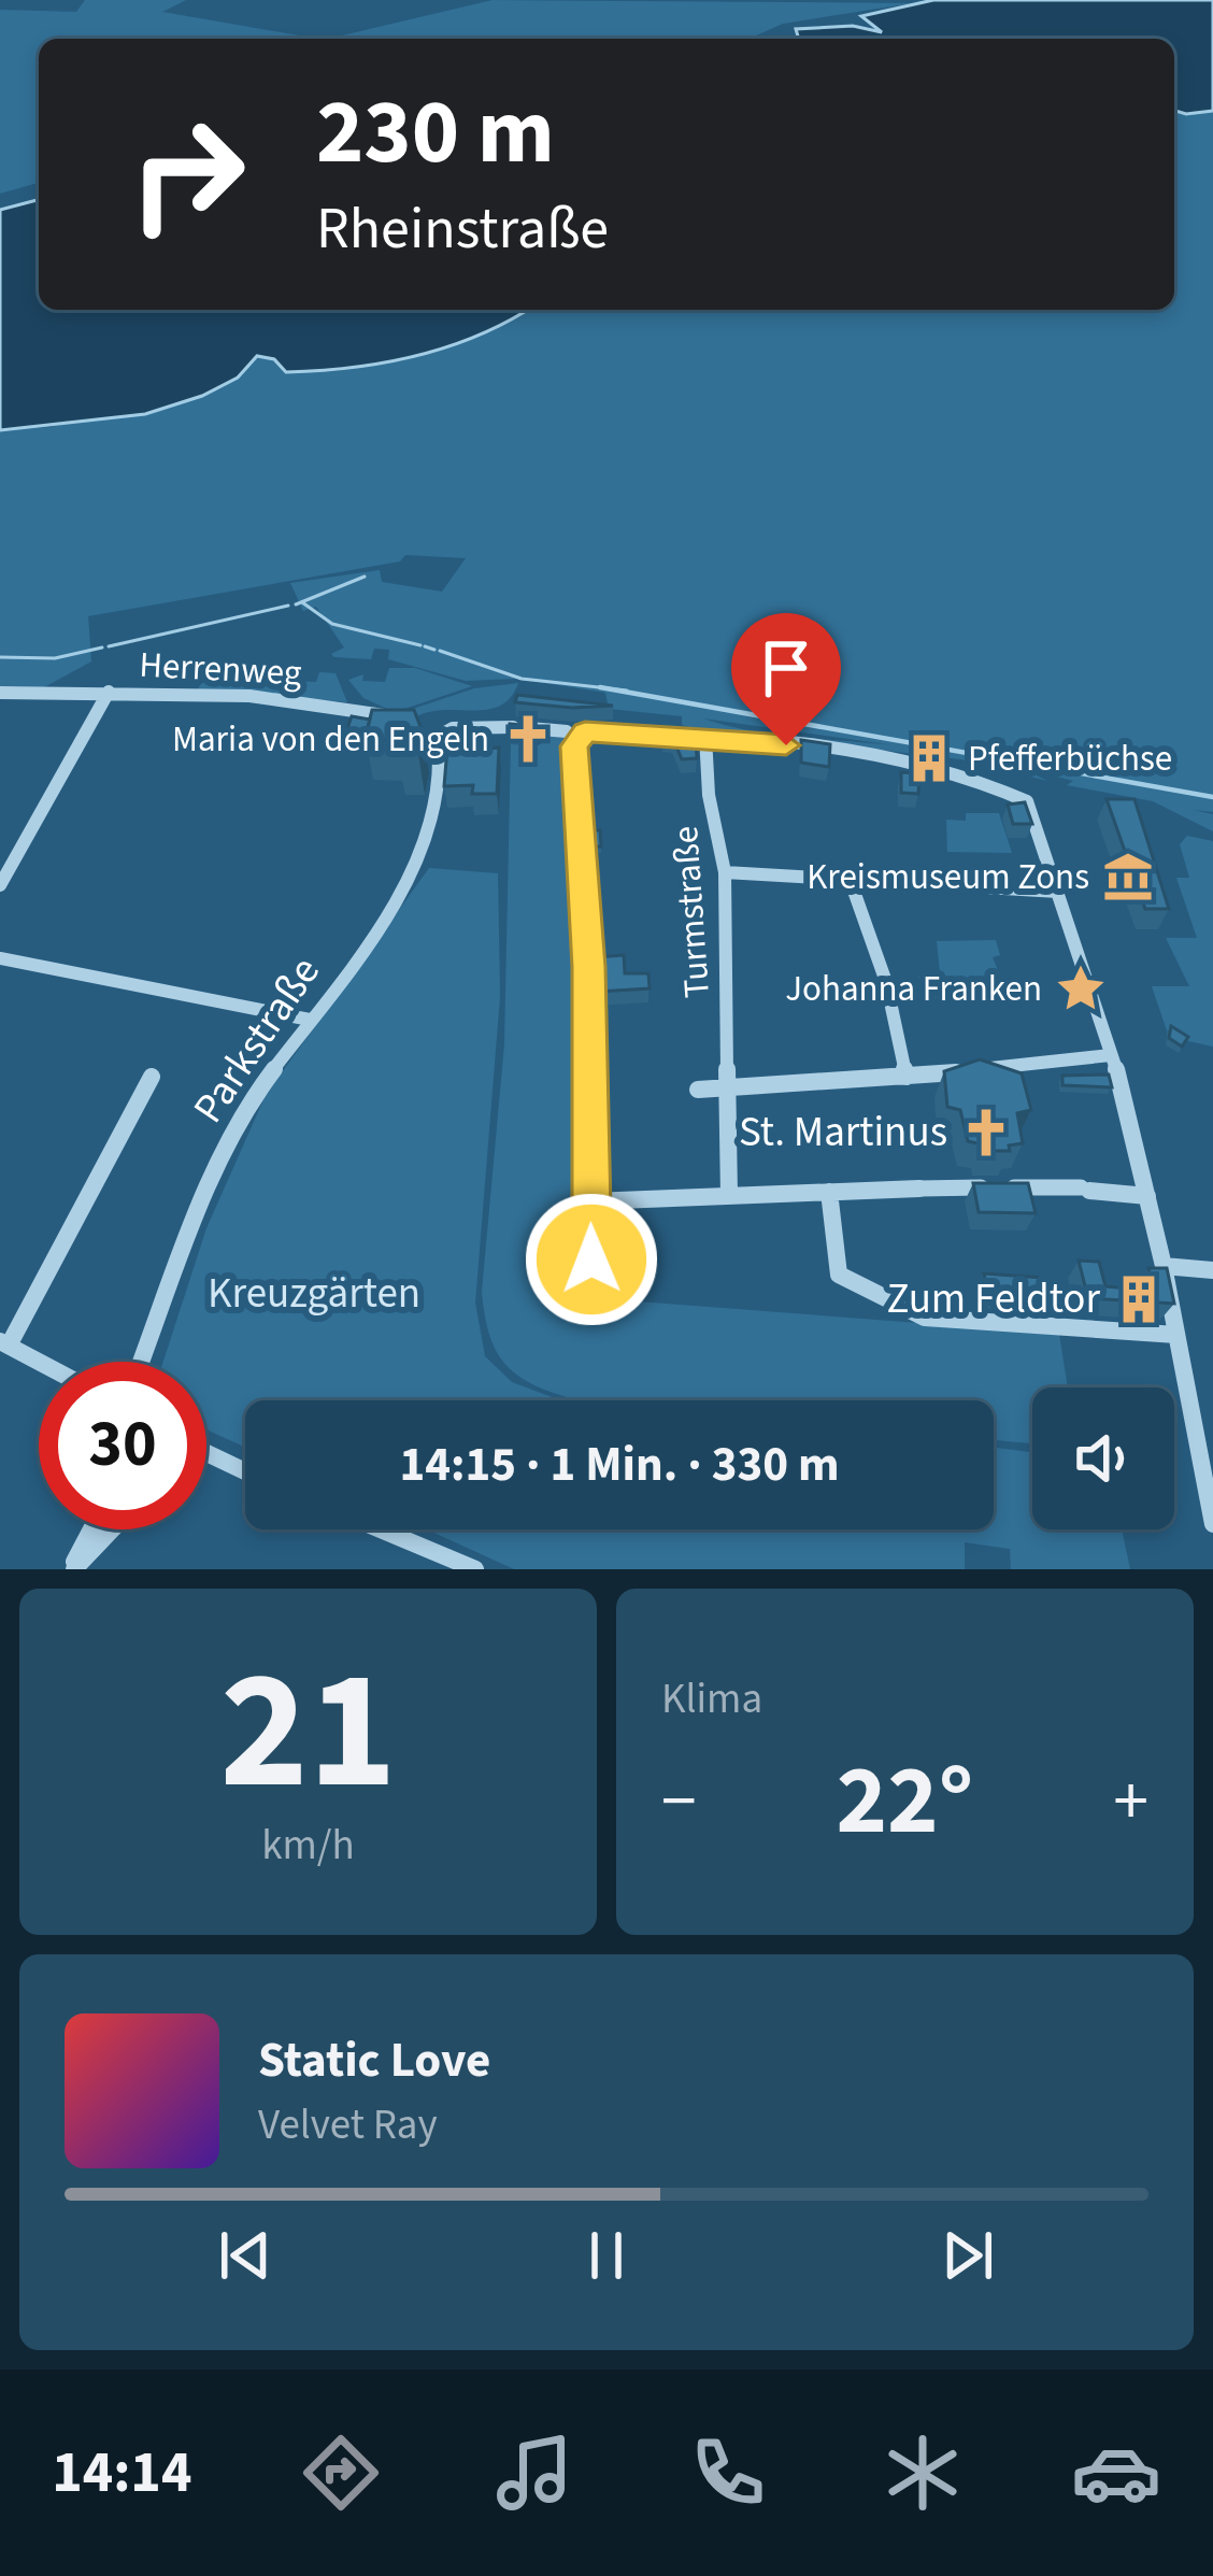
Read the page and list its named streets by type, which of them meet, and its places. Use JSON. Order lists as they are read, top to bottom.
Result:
{
  "streets": {
    "street": ["Herrenweg", "Turmstraße", "Parkstraße"]
  },
  "crossings": [
    ["Herrenweg", "Parkstraße"]
  ],
  "parks": ["Kreuzgärten"],
  "places": {
    "church": ["Maria von den Engeln", "St. Martinus"],
    "building": ["Pfefferbüchse", "Zum Feldtor"],
    "museum": ["Kreismuseum Zons"],
    "place": ["Johanna Franken"]
  },
  "page": {
    "turn": ["230 m", "Rheinstraße"],
    "limit": "30",
    "trip": "14:15 · 1 Min. · 330 m",
    "tile": [
      ["21", "km/h"],
      "Klima"
    ],
    "heat": ["−", "22°", "+"],
    "song": ["Static Love", "Velvet Ray"],
    "tabs": "14:14"
  }
}
